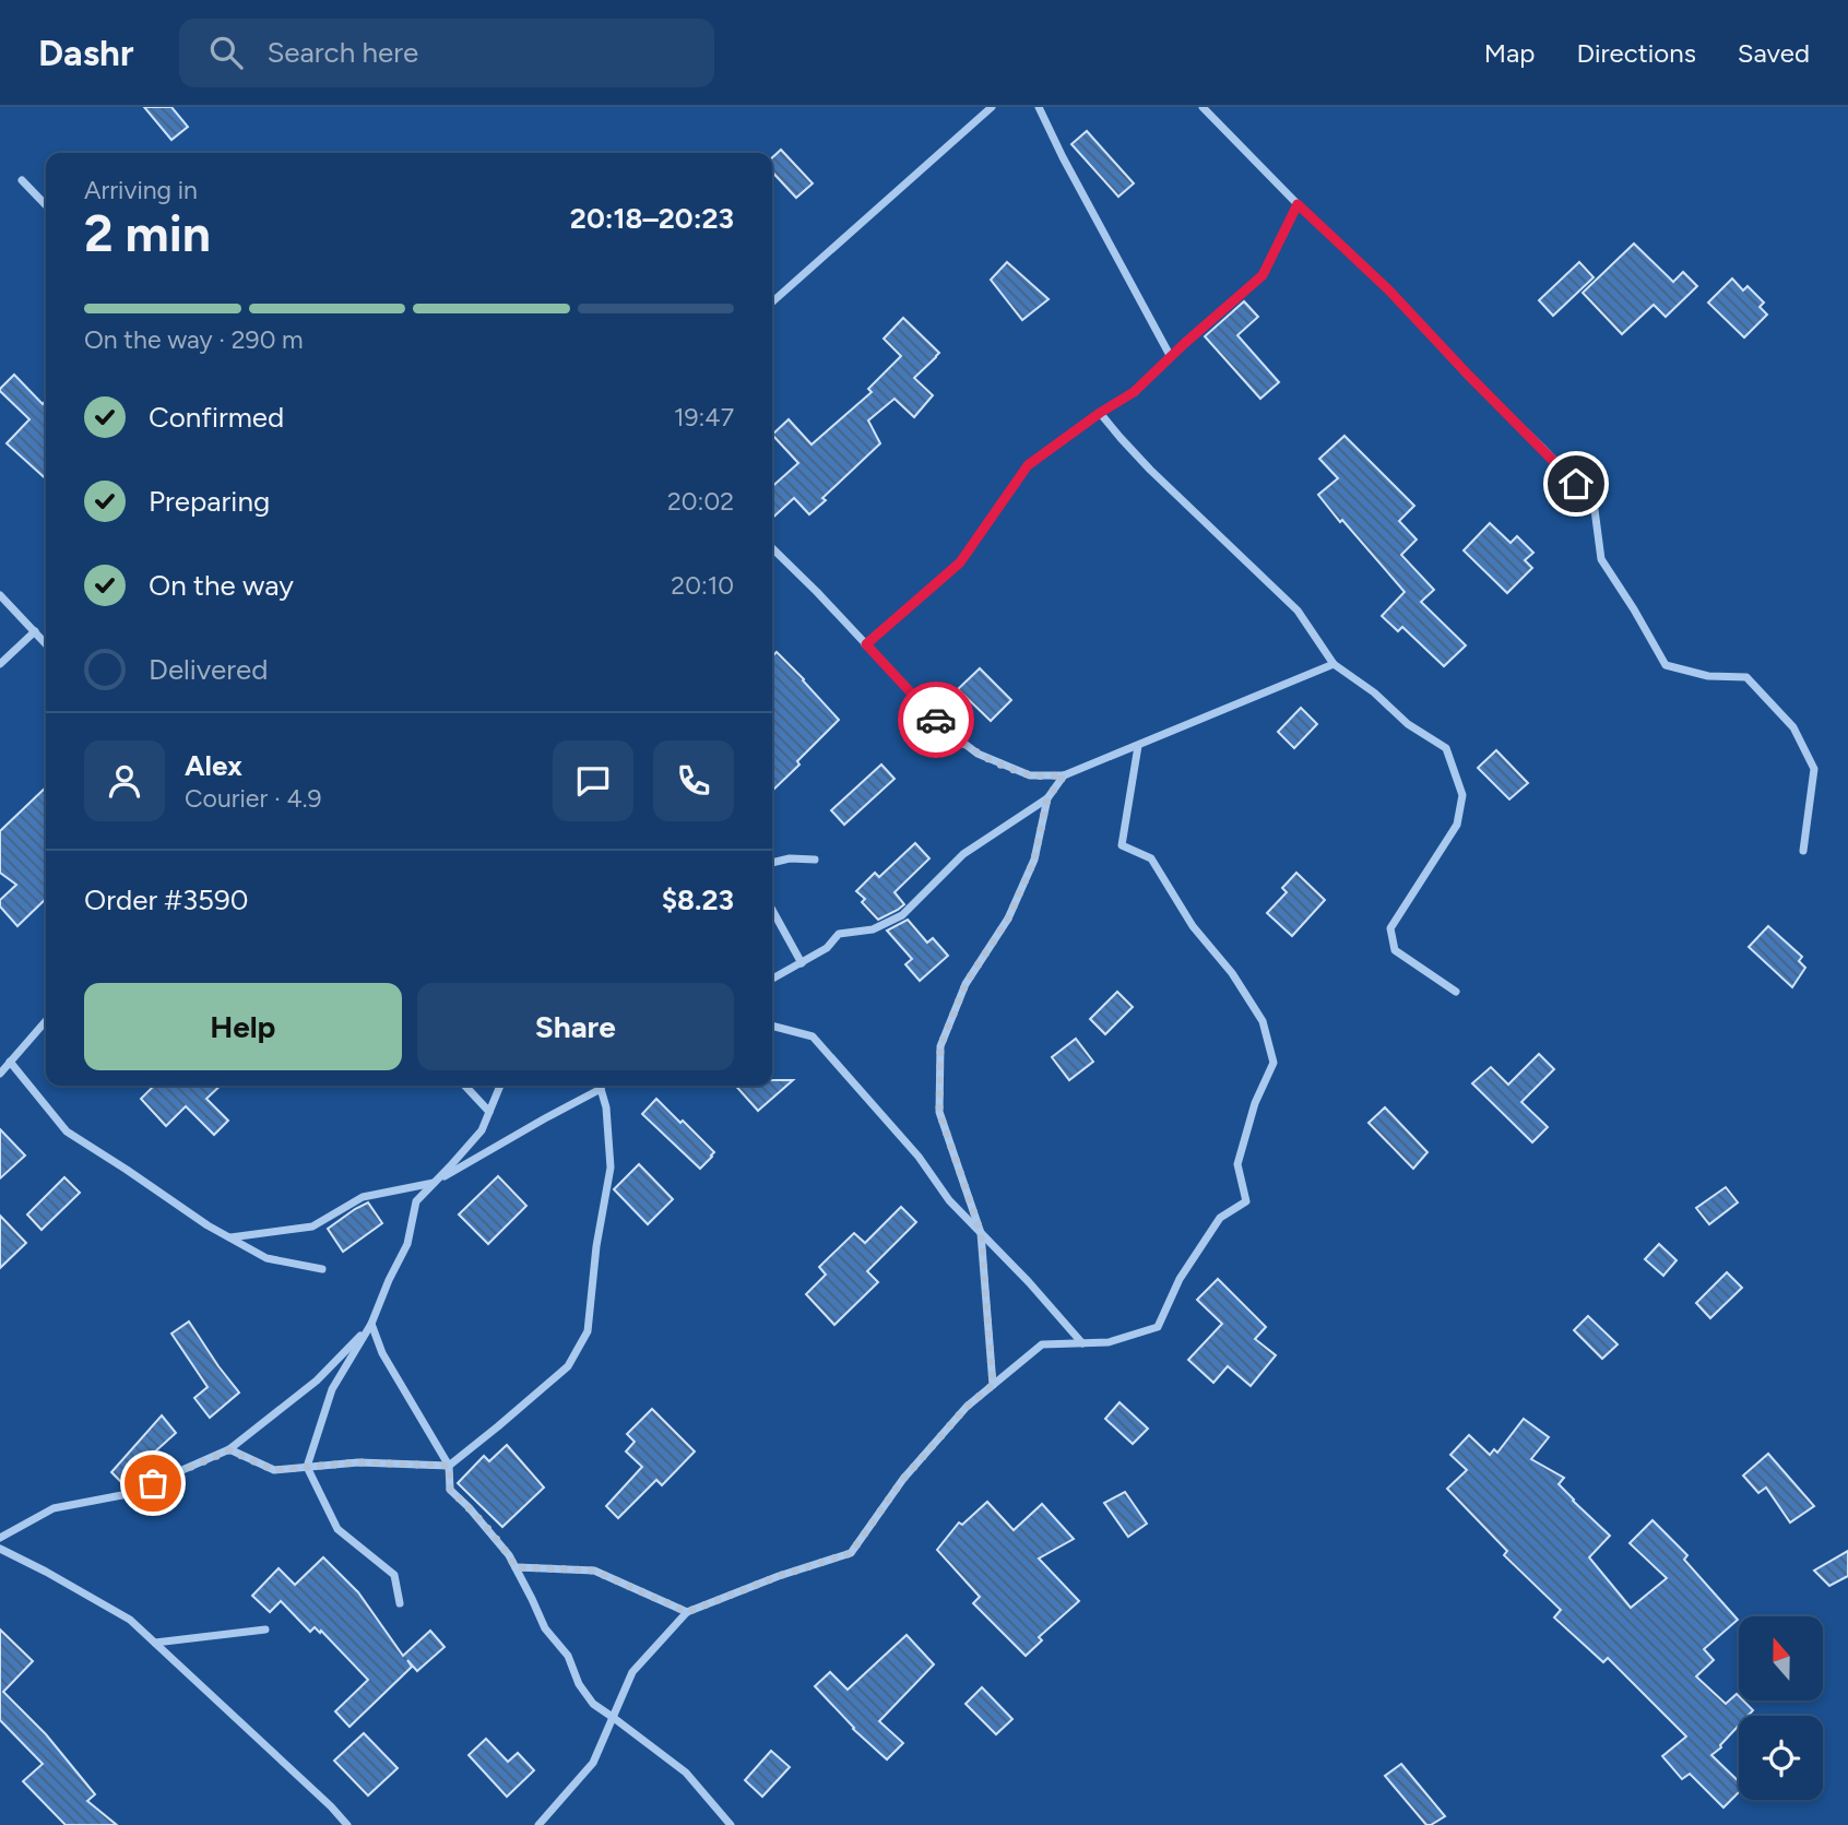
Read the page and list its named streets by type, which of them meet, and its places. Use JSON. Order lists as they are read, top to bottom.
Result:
{
  "north": "top",
  "page": {
    "header": "Dashr",
    "search": "Search here",
    "nav": ["Map", "Directions", "Saved"],
    "heading": ["2 min", "Arriving in", "20:18–20:23"],
    "panel": [
      "Alex",
      "Courier · 4.9",
      "Order #3590",
      "$8.23"
    ],
    "bar": "On the way · 290 m",
    "list": [
      ["Confirmed", "19:47"],
      ["Preparing", "20:02"],
      ["On the way", "20:10"],
      "Delivered"
    ],
    "buttons": ["Help", "Share"]
  }
}
